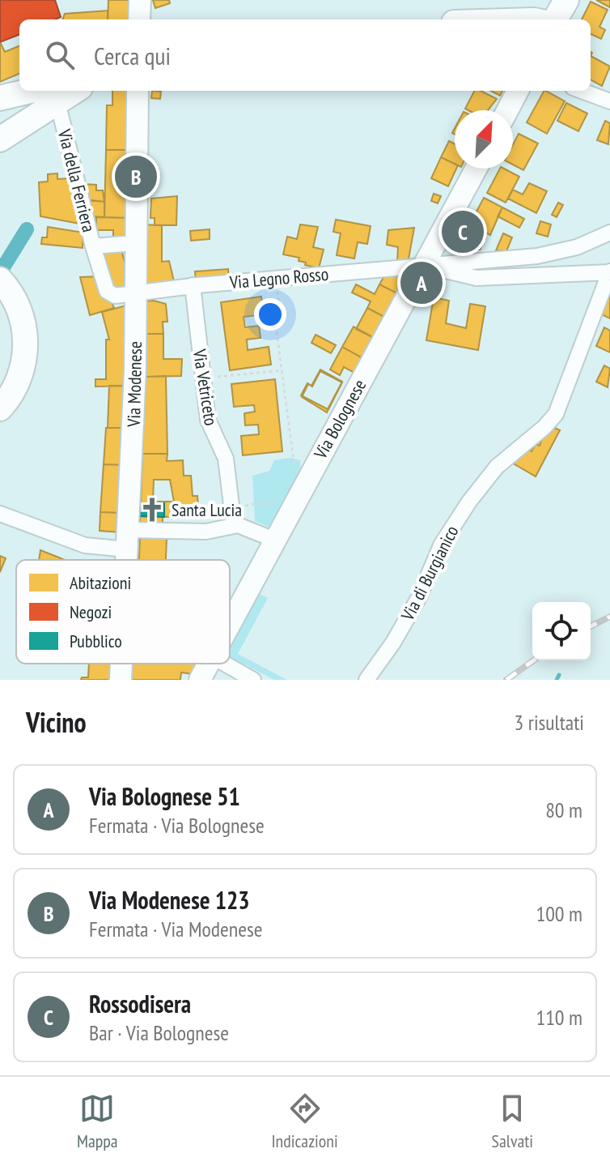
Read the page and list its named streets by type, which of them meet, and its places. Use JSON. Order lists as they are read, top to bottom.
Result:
{
  "streets": {
    "main road": ["Via Modenese", "Via Bolognese"],
    "street": [
      "Via della Ferriera",
      "Via Legno Rosso",
      "Via Vetriceto",
      "Via di Burgianico"
    ]
  },
  "crossings": [
    ["Via della Ferriera", "Via Legno Rosso"],
    ["Via della Ferriera", "Via Modenese"],
    ["Via Legno Rosso", "Via Modenese"],
    ["Via Legno Rosso", "Via Vetriceto"],
    ["Via Legno Rosso", "Via Bolognese"],
    ["Via Legno Rosso", "Via di Burgianico"],
    ["Via Bolognese", "Via di Burgianico"]
  ],
  "places": {
    "church": ["Santa Lucia"]
  },
  "legend": ["Abitazioni", "Negozi", "Pubblico"],
  "north": "top right",
  "page": {
    "search": "Cerca qui",
    "pins": ["B", "C", "A"],
    "heading": ["Vicino", "3 risultati"],
    "list": [
      {
        "mark": "A",
        "name": "Via Bolognese 51",
        "note": "Fermata · Via Bolognese",
        "value": "80 m"
      },
      {
        "mark": "B",
        "name": "Via Modenese 123",
        "note": "Fermata · Via Modenese",
        "value": "100 m"
      },
      {
        "mark": "C",
        "name": "Rossodisera",
        "note": "Bar · Via Bolognese",
        "value": "110 m"
      }
    ],
    "nav": ["Mappa", "Indicazioni", "Salvati"]
  }
}
